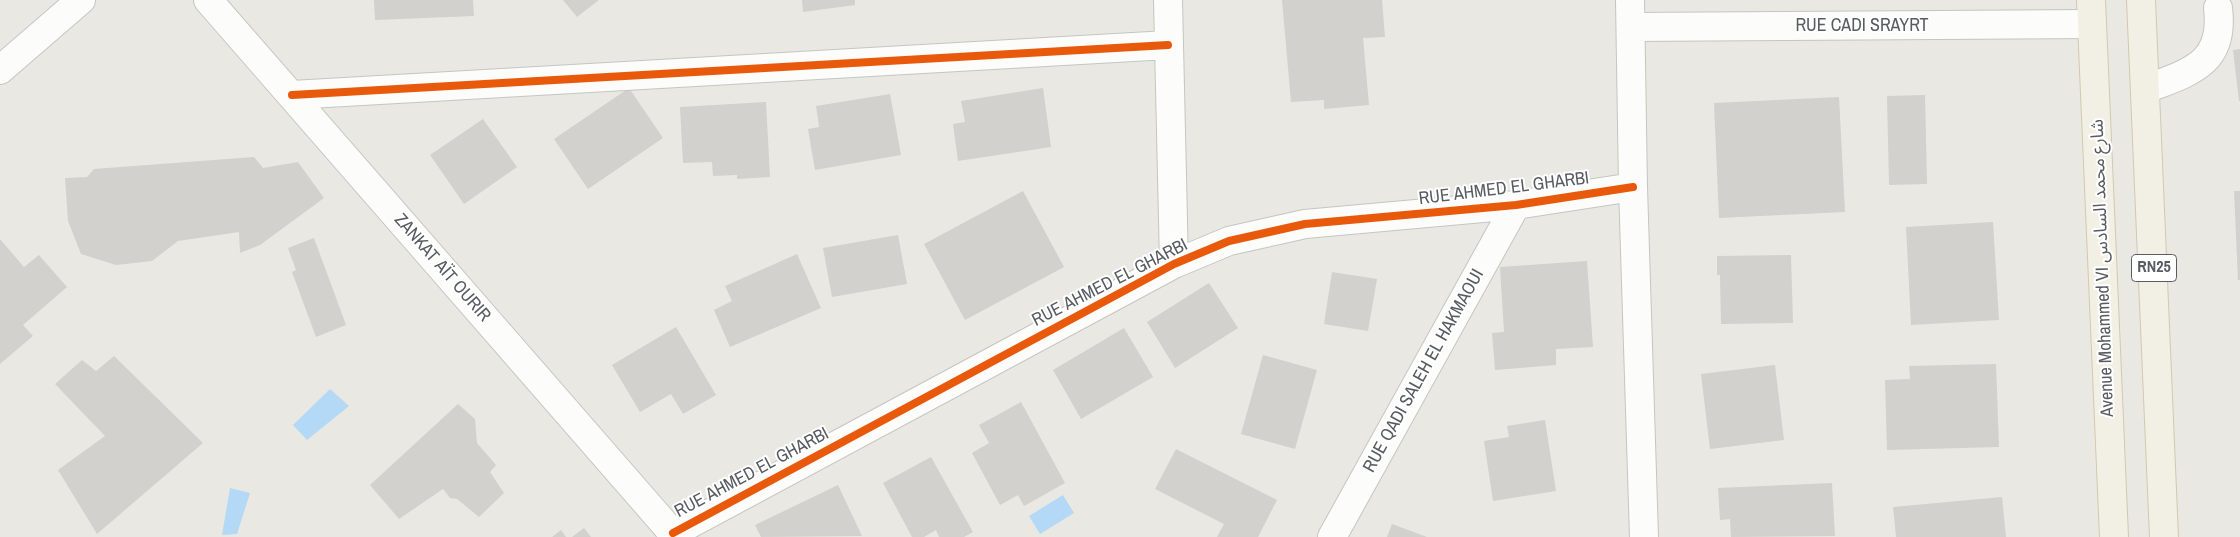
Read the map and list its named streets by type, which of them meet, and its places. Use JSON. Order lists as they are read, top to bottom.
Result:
{
  "streets": {
    "main road": ["Avenue Mohammed VI شارع محمد السادس", "RN25"],
    "street": [
      "RUE CADI SRAYRT",
      "RUE AHMED EL GHARBI",
      "ZANKAT AÏT OURIR",
      "RUE QADI SALEH EL HAKMAOUI"
    ]
  },
  "crossings": [
    ["RUE CADI SRAYRT", "Avenue Mohammed VI شارع محمد السادس"],
    ["RUE AHMED EL GHARBI", "ZANKAT AÏT OURIR"],
    ["RUE AHMED EL GHARBI", "RUE QADI SALEH EL HAKMAOUI"]
  ]
}
